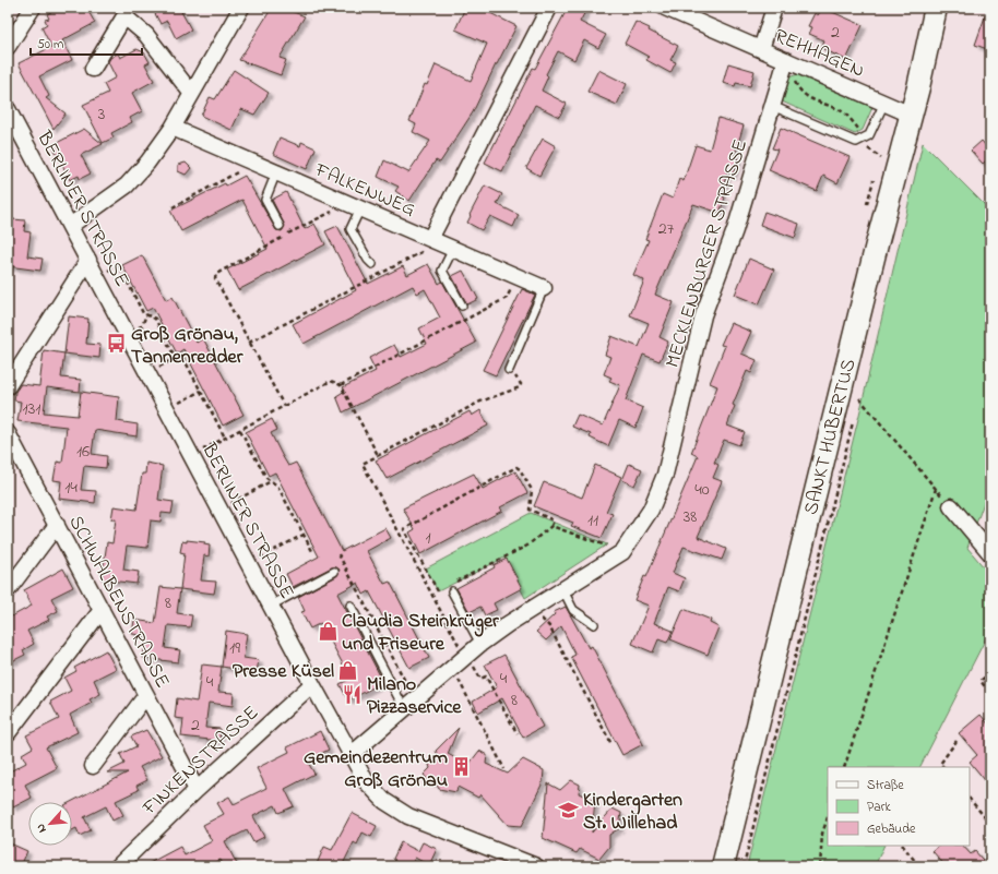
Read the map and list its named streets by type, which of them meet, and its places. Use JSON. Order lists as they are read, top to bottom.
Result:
{
  "streets": {
    "main road": ["SANKT HUBERTUS"],
    "street": [
      "REHHAGEN",
      "FALKENWEG",
      "BERLINER STRASSE",
      "MECKLENBURGER STRASSE",
      "SCHWALBENSTRASSE",
      "FINKENSTRASSE"
    ]
  },
  "crossings": [
    ["REHHAGEN", "MECKLENBURGER STRASSE"],
    ["REHHAGEN", "SANKT HUBERTUS"],
    ["BERLINER STRASSE", "MECKLENBURGER STRASSE"],
    ["BERLINER STRASSE", "FINKENSTRASSE"],
    ["SCHWALBENSTRASSE", "FINKENSTRASSE"]
  ],
  "places": {
    "bus stop": ["Groß Grönau, Tannenredder"],
    "shop": ["Claudia Steinkrüger und Friseure", "Presse Küsel"],
    "restaurant": ["Milano Pizzaservice"],
    "building": ["Gemeindezentrum Groß Grönau"],
    "school or university": ["Kindergarten St. Willehad"]
  },
  "house_numbers": [
    "2",
    "3",
    "27",
    "131",
    "16",
    "14",
    "40",
    "38",
    "11",
    "1",
    "8",
    "19",
    "4",
    "4",
    "8",
    "2"
  ],
  "legend": ["Straße", "Park", "Gebäude"],
  "scale_bar": "50 m",
  "north": "bottom left"
}
